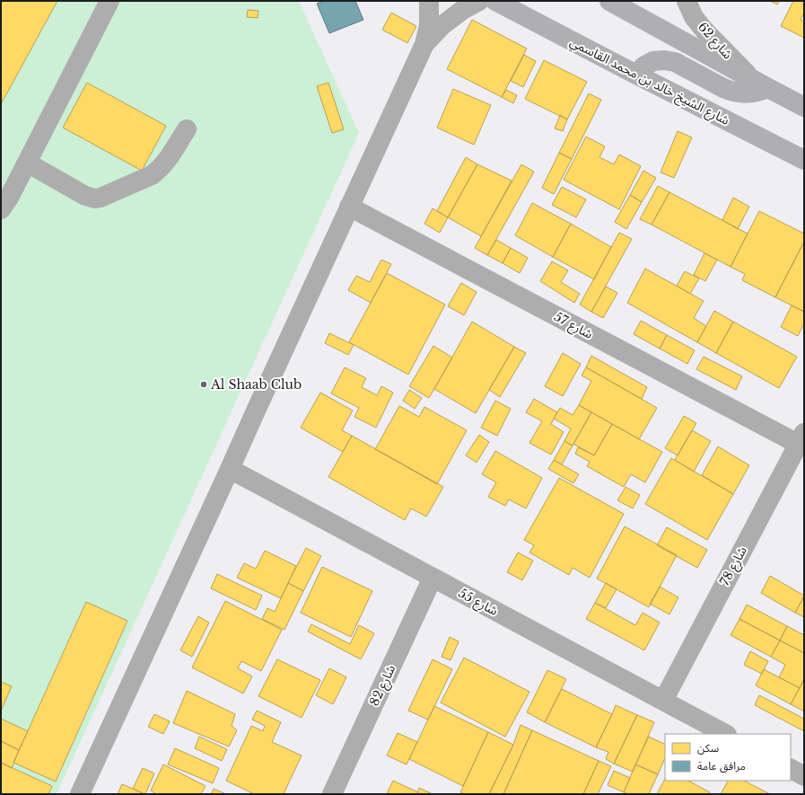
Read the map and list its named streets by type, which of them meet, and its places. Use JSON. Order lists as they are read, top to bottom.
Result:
{
  "streets": {
    "main road": ["شارع الشيخ خالد بن محمد القاسمي"],
    "street": [
      "شارع 62",
      "شارع 57",
      "شارع 78",
      "شارع 55",
      "شارع 82"
    ]
  },
  "crossings": [
    ["شارع 57", "شارع 78"],
    ["شارع 78", "شارع 55"],
    ["شارع 55", "شارع 82"]
  ],
  "places": ["Al Shaab Club"],
  "legend": ["سكن", "مرافق عامة"]
}
